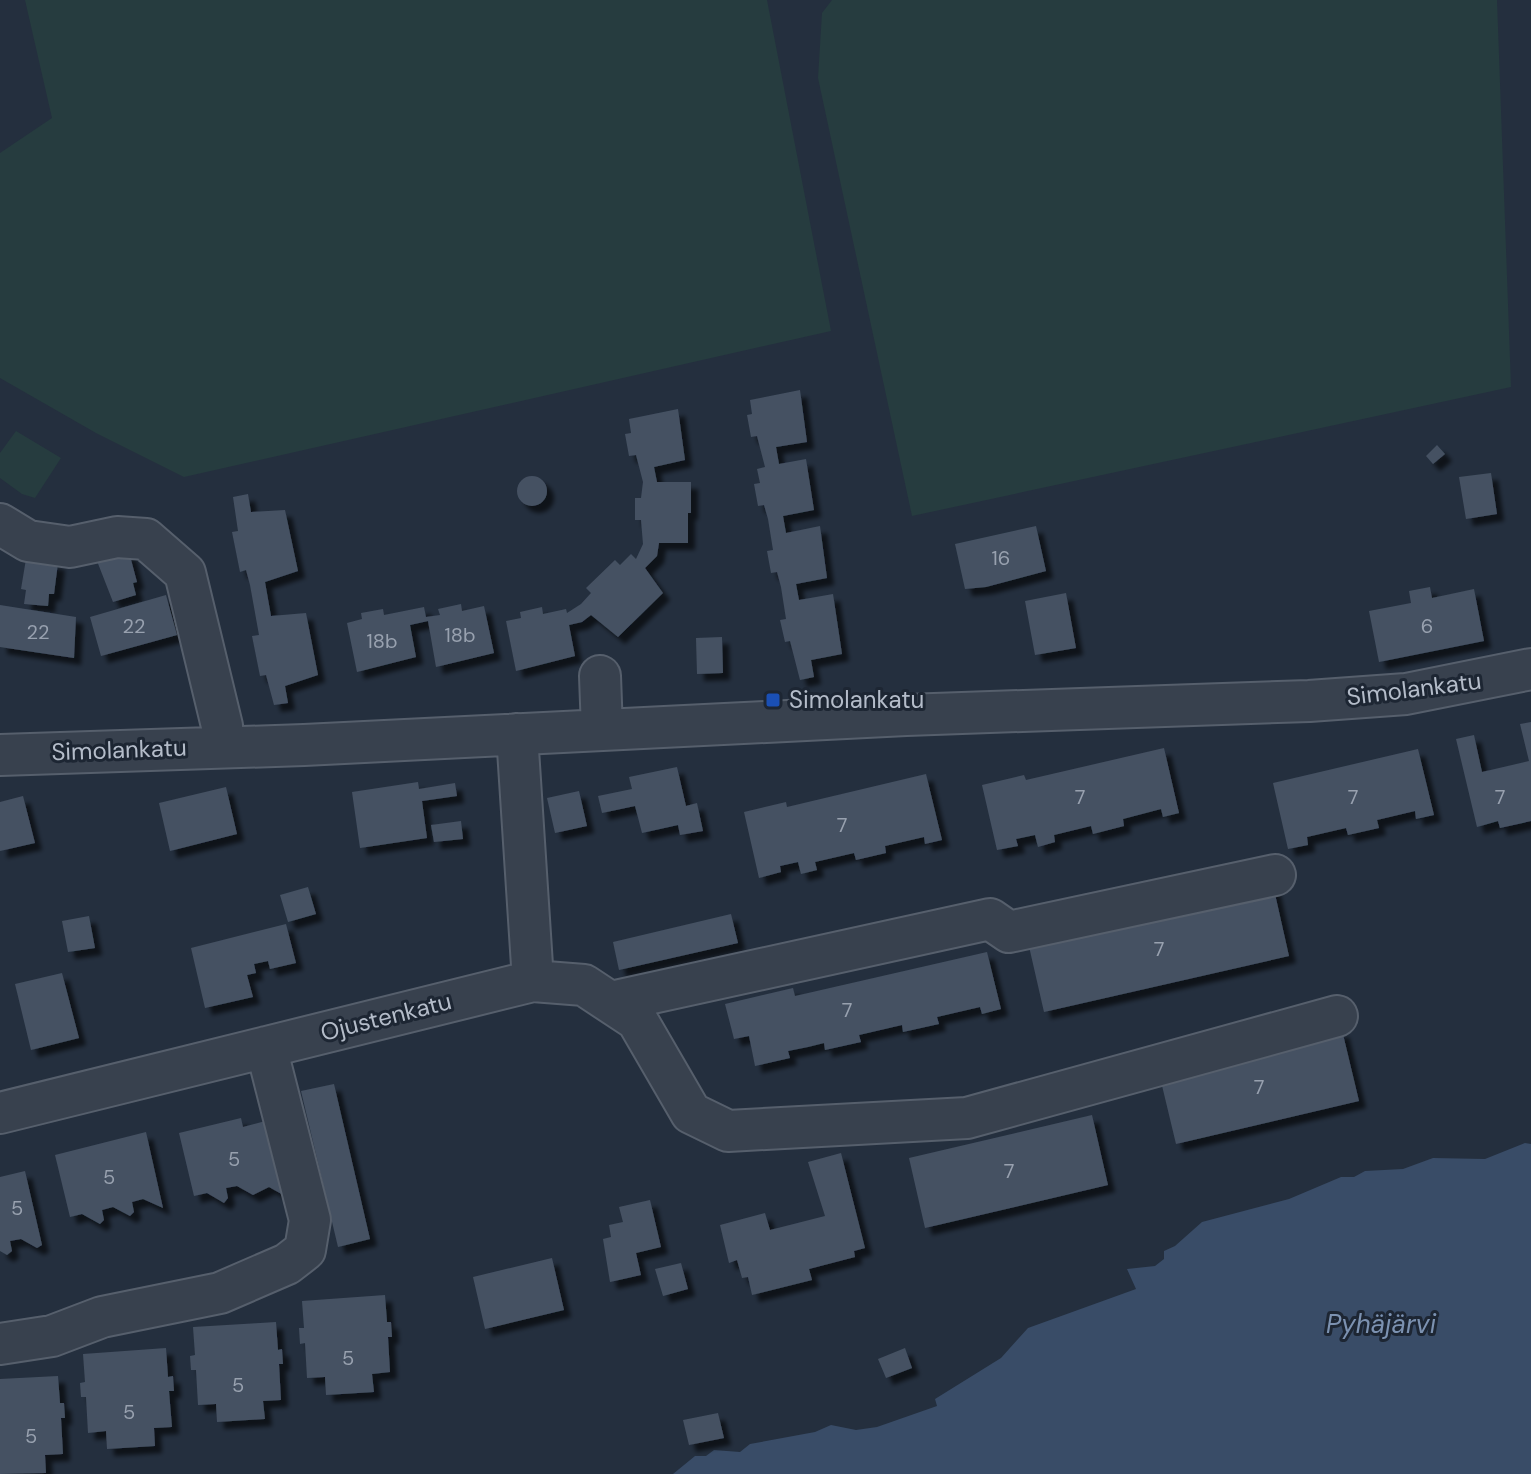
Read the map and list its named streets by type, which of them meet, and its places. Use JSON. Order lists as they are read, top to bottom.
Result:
{
  "streets": {
    "street": ["Simolankatu", "Ojustenkatu"]
  },
  "water": ["Pyhäjärvi"],
  "places": {
    "transit": ["Simolankatu"]
  },
  "house_numbers": [
    "16",
    "22",
    "6",
    "22",
    "18b",
    "18b",
    "7",
    "7",
    "7",
    "7",
    "7",
    "7",
    "7",
    "5",
    "7",
    "5",
    "5",
    "5",
    "5",
    "5",
    "5"
  ]
}
